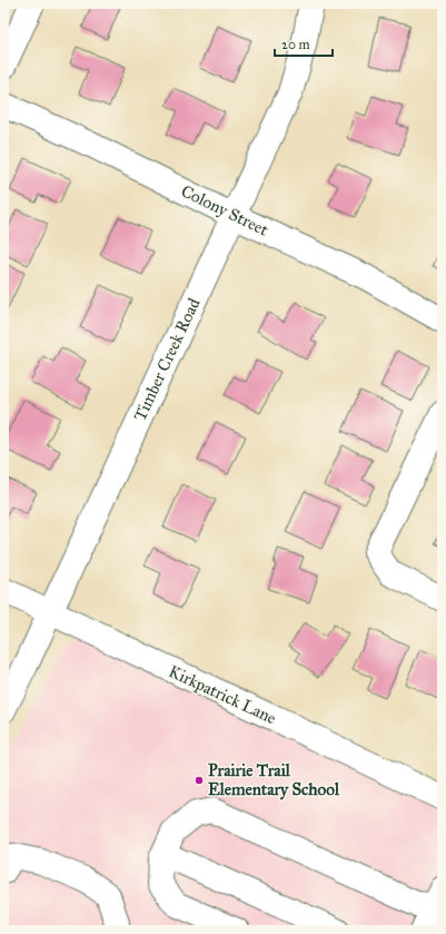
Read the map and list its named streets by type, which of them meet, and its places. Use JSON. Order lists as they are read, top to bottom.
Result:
{
  "streets": {
    "street": ["Colony Street", "Timber Creek Road", "Kirkpatrick Lane"]
  },
  "crossings": [
    ["Colony Street", "Timber Creek Road"],
    ["Timber Creek Road", "Kirkpatrick Lane"]
  ],
  "places": ["Prairie Trail Elementary School"],
  "scale_bar": "20 m"
}
